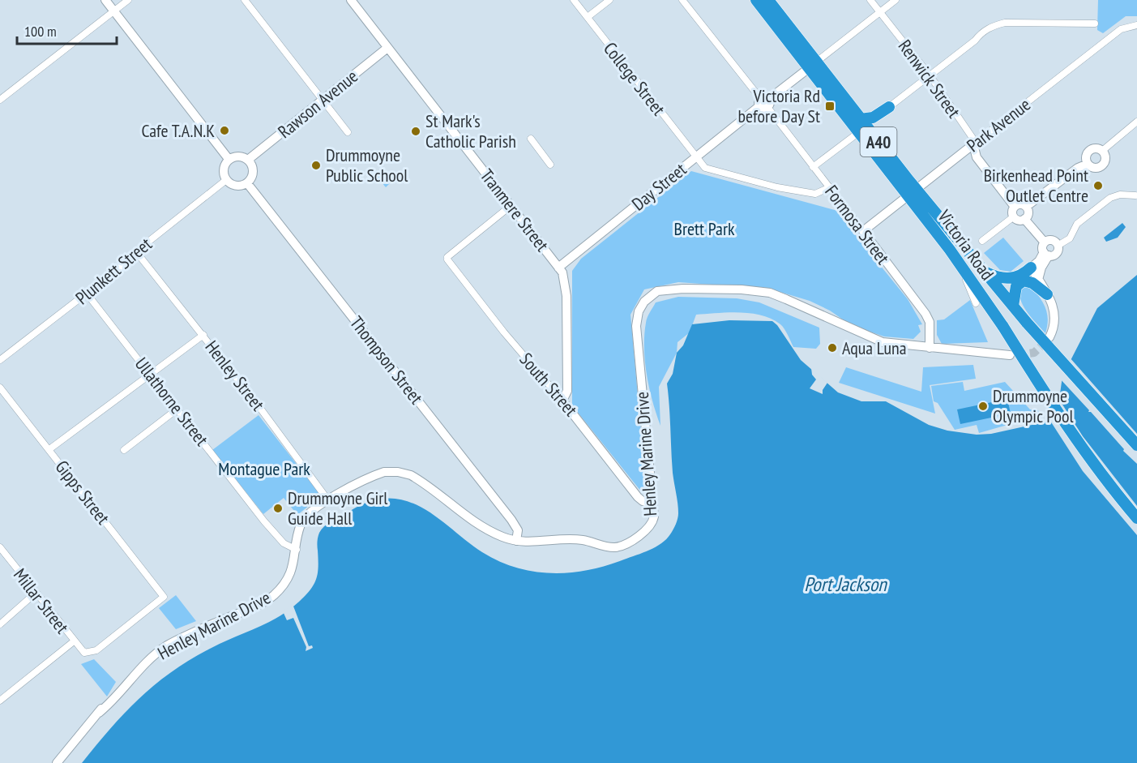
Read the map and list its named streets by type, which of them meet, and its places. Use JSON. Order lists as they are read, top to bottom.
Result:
{
  "streets": {
    "highway": ["A40", "Victoria Road"],
    "street": [
      "College Street",
      "Renwick Street",
      "Rawson Avenue",
      "Park Avenue",
      "Day Street",
      "Tranmere Street",
      "Formosa Street",
      "Plunkett Street",
      "Thompson Street",
      "Henley Street",
      "South Street",
      "Ullathorne Street",
      "Henley Marine Drive",
      "Gipps Street",
      "Millar Street"
    ]
  },
  "crossings": [
    ["College Street", "Day Street"],
    ["College Street", "Formosa Street"],
    ["Renwick Street", "Park Avenue"],
    ["Renwick Street", "Day Street"],
    ["Rawson Avenue", "Tranmere Street"],
    ["Rawson Avenue", "Plunkett Street"],
    ["Rawson Avenue", "Thompson Street"],
    ["Park Avenue", "Formosa Street"],
    ["Park Avenue", "Victoria Road"],
    ["Day Street", "Tranmere Street"],
    ["Day Street", "Formosa Street"],
    ["Day Street", "Victoria Road"],
    ["Tranmere Street", "South Street"],
    ["Formosa Street", "Henley Marine Drive"],
    ["Plunkett Street", "Thompson Street"],
    ["Plunkett Street", "Henley Street"],
    ["Plunkett Street", "Ullathorne Street"],
    ["Thompson Street", "Henley Marine Drive"],
    ["Henley Street", "Henley Marine Drive"],
    ["South Street", "Henley Marine Drive"],
    ["Ullathorne Street", "Henley Marine Drive"],
    ["Gipps Street", "Millar Street"]
  ],
  "water": ["Port Jackson"],
  "parks": ["Brett Park", "Montague Park"],
  "places": {
    "transit": ["Victoria Rd before Day St"],
    "other": [
      "Cafe T.A.N.K",
      "St Mark's Catholic Parish",
      "Drummoyne Public School",
      "Birkenhead Point Outlet Centre",
      "Aqua Luna",
      "Drummoyne Olympic Pool",
      "Drummoyne Girl Guide Hall"
    ]
  },
  "scale_bar": "100 m"
}
